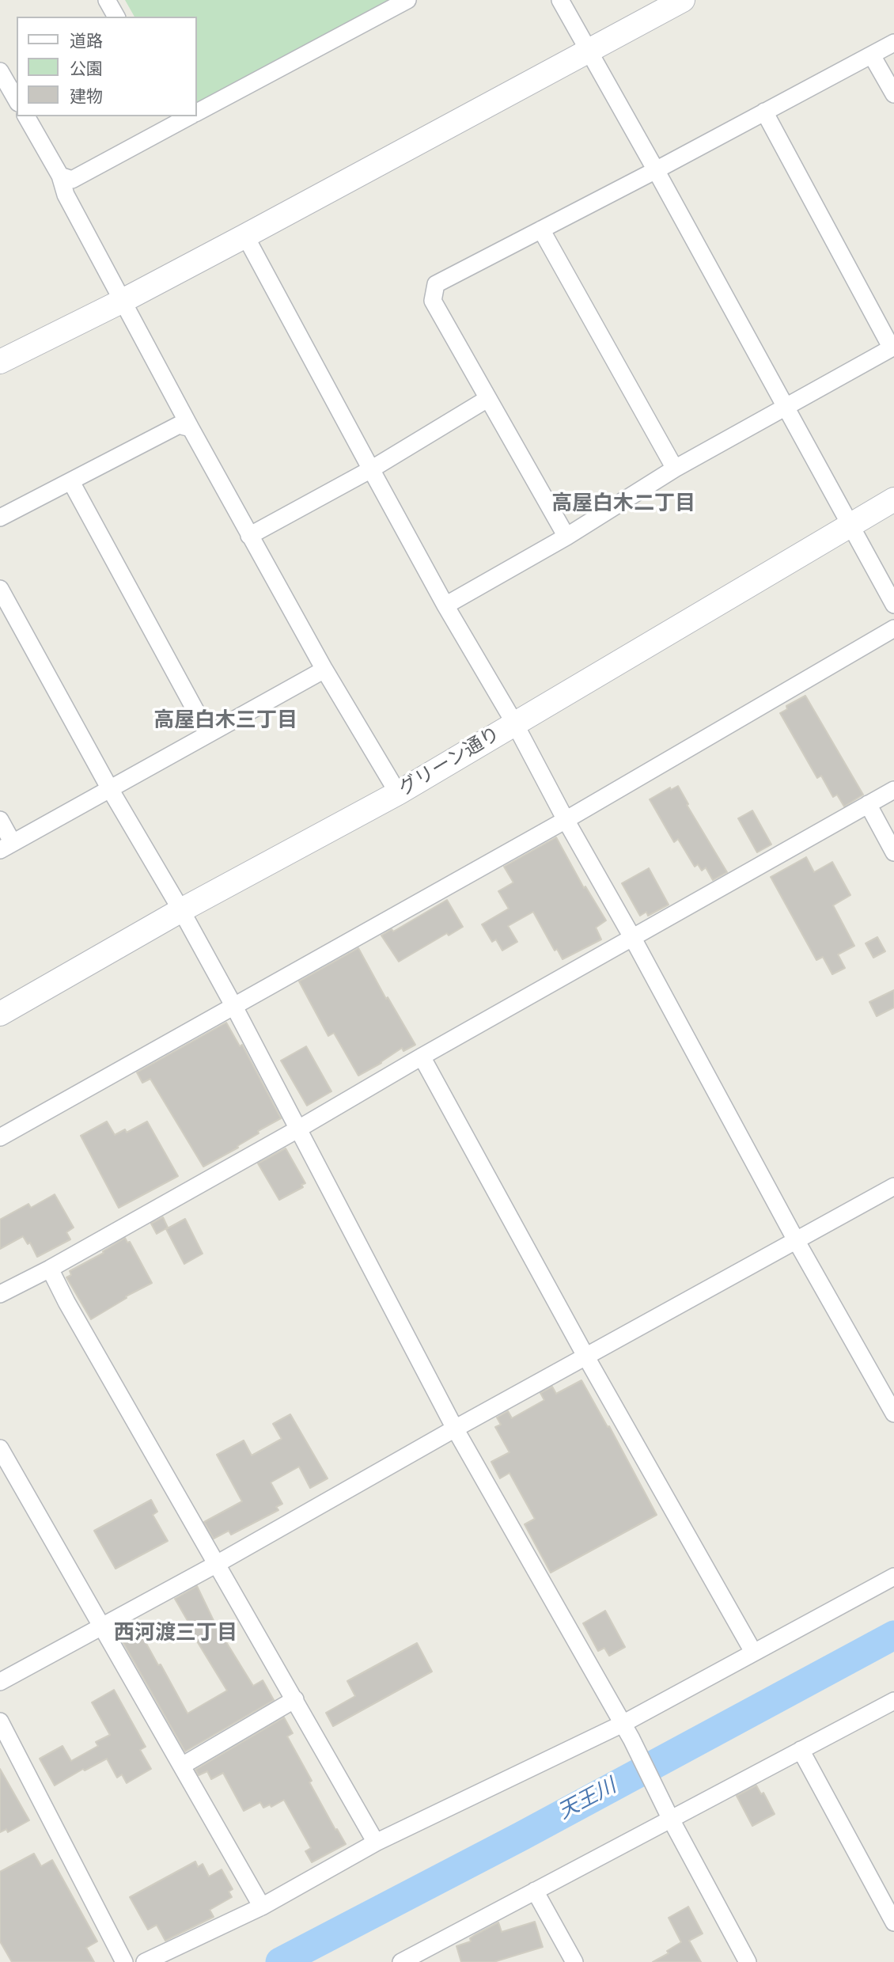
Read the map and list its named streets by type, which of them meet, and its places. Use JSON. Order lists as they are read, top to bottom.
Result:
{
  "streets": {
    "street": ["グリーン通り"]
  },
  "districts": ["高屋白木二丁目", "高屋白木三丁目", "西河渡三丁目"],
  "water": ["天王川"],
  "legend": ["道路", "公園", "建物"]
}
